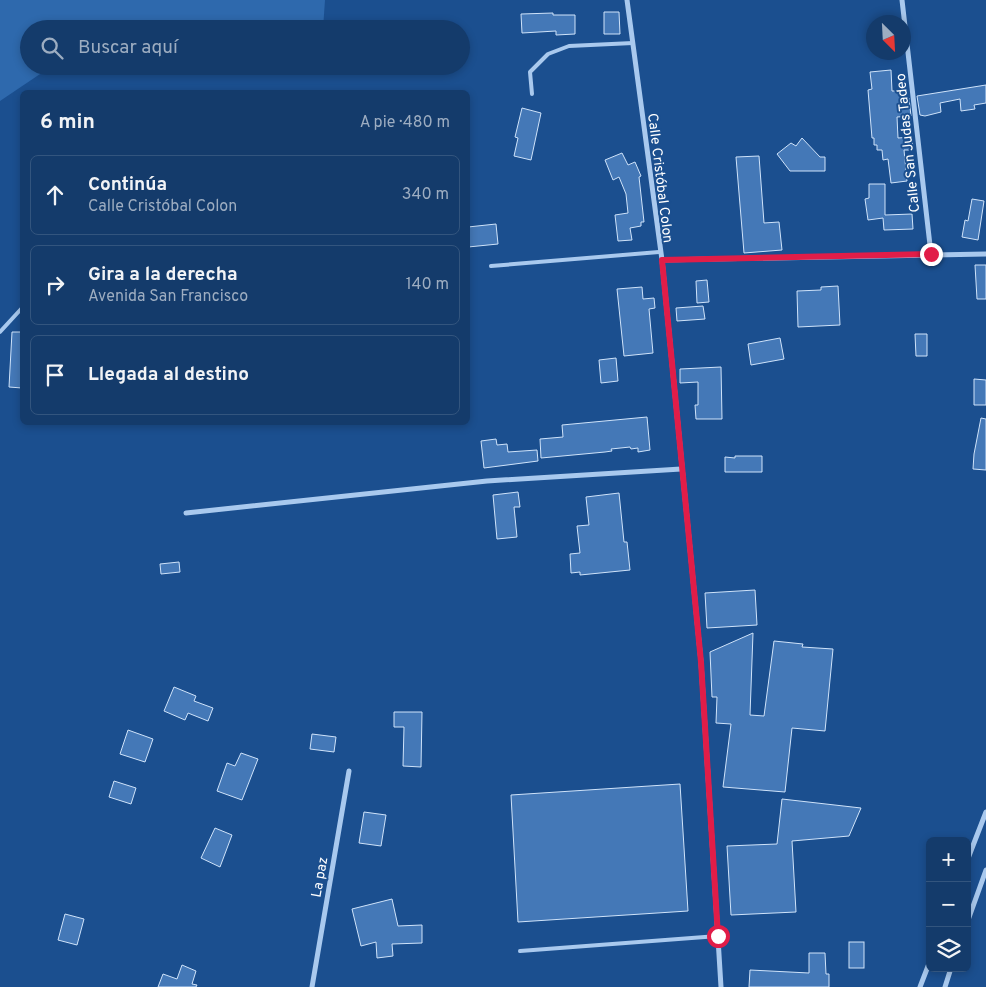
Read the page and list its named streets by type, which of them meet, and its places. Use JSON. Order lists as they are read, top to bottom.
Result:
{
  "streets": {
    "street": ["Calle San Judas Tadeo", "Calle Cristóbal Colon", "La paz"]
  },
  "north": "bottom right",
  "page": {
    "search": "Buscar aquí",
    "heading": ["6 min", "A pie · 480 m"],
    "list": [
      ["Continúa", "Calle Cristóbal Colon", "340 m"],
      ["Gira a la derecha", "Avenida San Francisco", "140 m"],
      "Llegada al destino"
    ],
    "map_buttons": ["+", "−"]
  }
}
